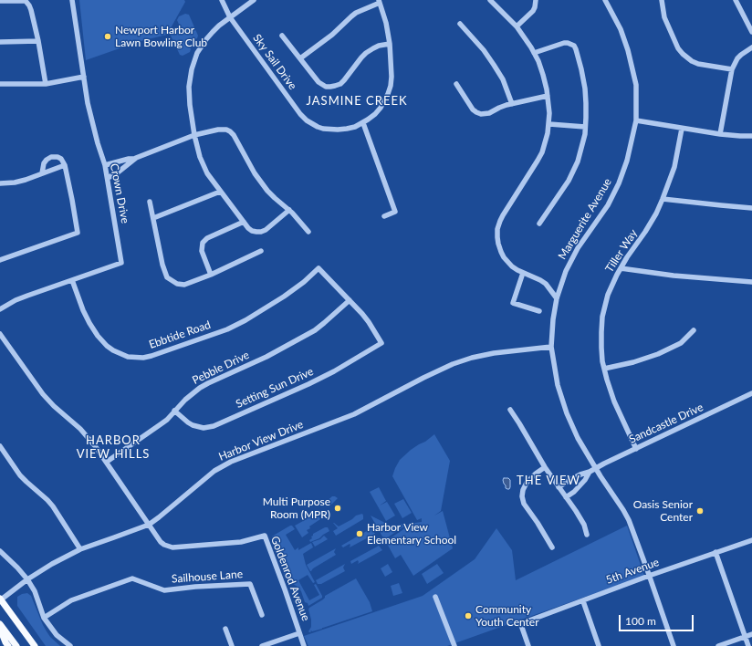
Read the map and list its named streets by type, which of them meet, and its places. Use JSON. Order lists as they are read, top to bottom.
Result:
{
  "streets": {
    "street": [
      "Sky Sail Drive",
      "Crown Drive",
      "Marguerite Avenue",
      "Tiller Way",
      "Ebbtide Road",
      "Pebble Drive",
      "Setting Sun Drive",
      "Sandcastle Drive",
      "Harbor View Drive",
      "5th Avenue",
      "Sailhouse Lane",
      "Goldenrod Avenue"
    ]
  },
  "crossings": [
    ["Crown Drive", "Ebbtide Road"],
    ["Marguerite Avenue", "Sandcastle Drive"],
    ["Marguerite Avenue", "Harbor View Drive"],
    ["Marguerite Avenue", "5th Avenue"],
    ["Tiller Way", "Sandcastle Drive"],
    ["Ebbtide Road", "Pebble Drive"],
    ["Ebbtide Road", "Setting Sun Drive"],
    ["Pebble Drive", "Setting Sun Drive"],
    ["Pebble Drive", "Goldenrod Avenue"],
    ["Harbor View Drive", "Goldenrod Avenue"]
  ],
  "districts": ["JASMINE CREEK", "HARBOR VIEW HILLS", "THE VIEW"],
  "places": [
    "Newport Harbor Lawn Bowling Club",
    "Multi Purpose Room (MPR)",
    "Oasis Senior Center",
    "Harbor View Elementary School",
    "Community Youth Center"
  ],
  "scale_bar": "100 m"
}
